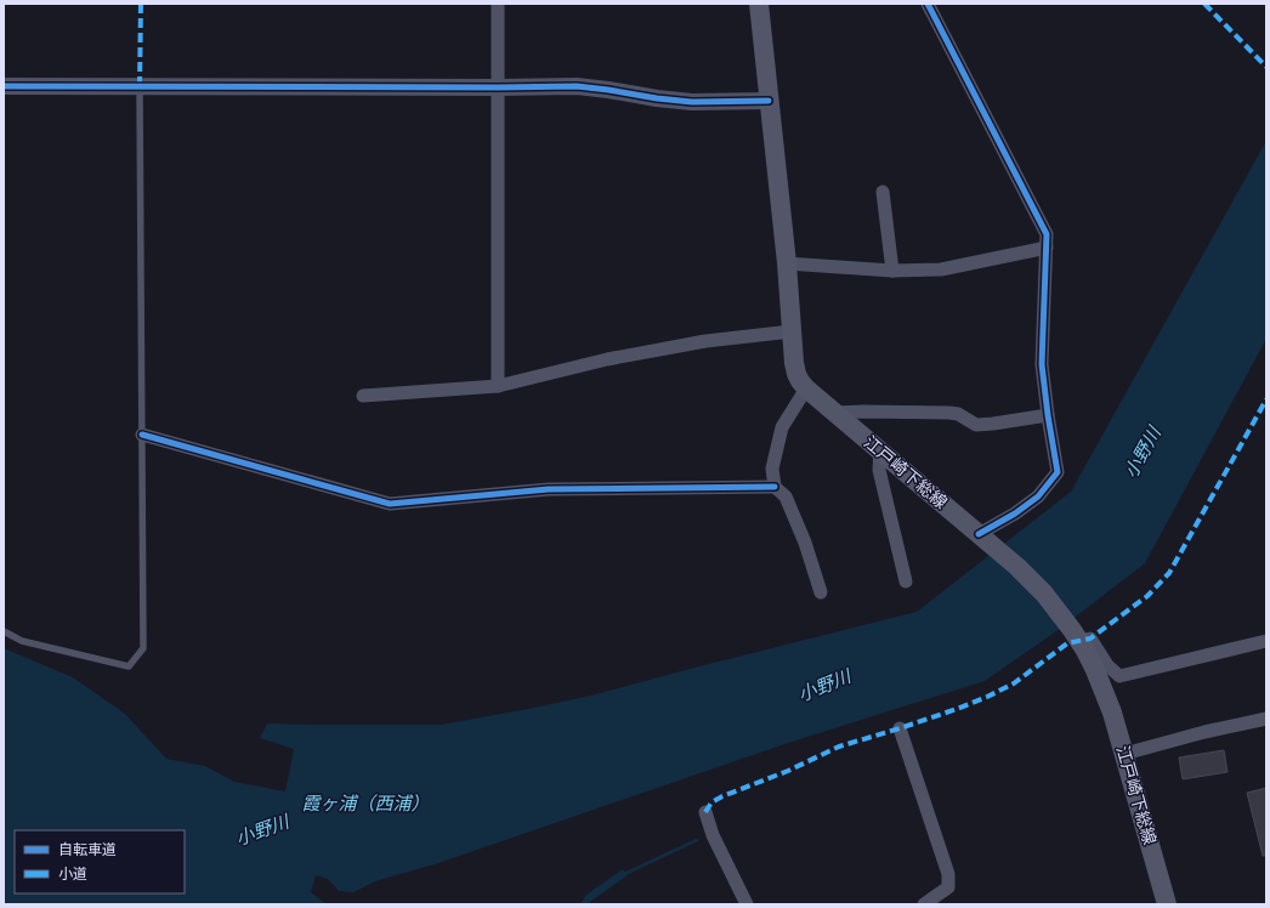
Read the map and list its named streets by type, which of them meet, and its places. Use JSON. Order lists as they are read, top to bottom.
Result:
{
  "streets": {
    "main road": ["江戸崎下総線"]
  },
  "water": ["小野川", "霞ヶ浦（西浦）"],
  "legend": ["自転車道", "小道"]
}
